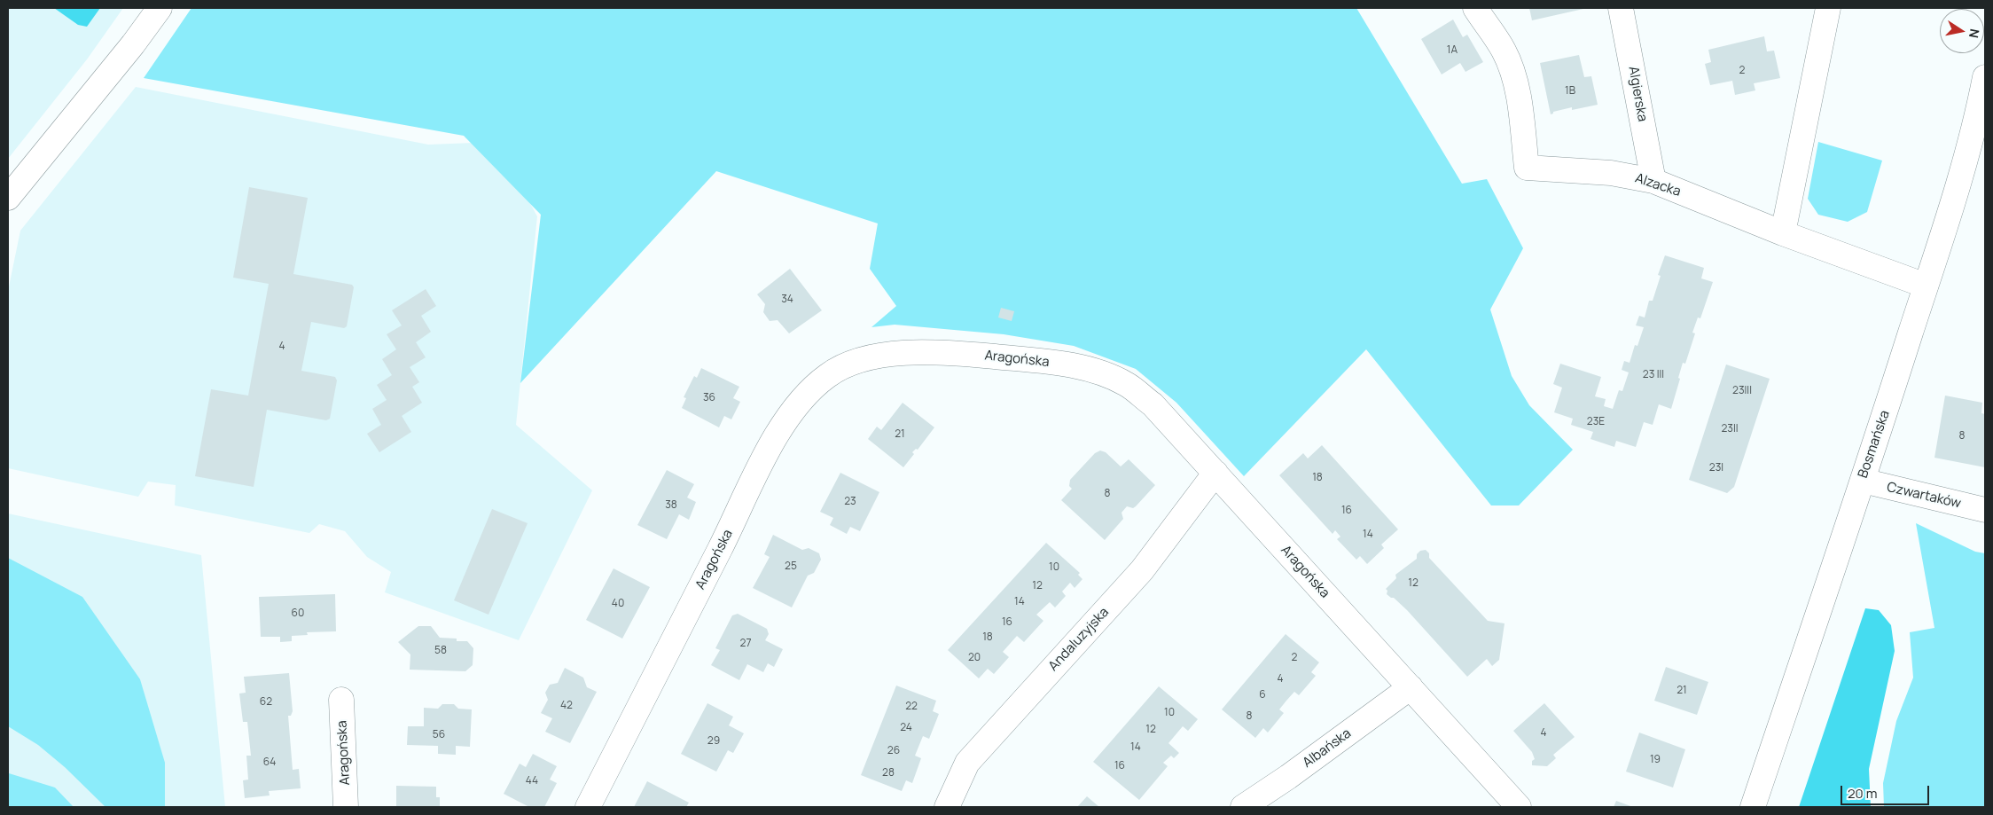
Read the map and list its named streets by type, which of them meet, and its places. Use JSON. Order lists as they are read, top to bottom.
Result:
{
  "streets": {
    "street": [
      "Algierska",
      "Alzacka",
      "Aragońska",
      "Bosmańska",
      "Czwartaków",
      "Andaluzyjska",
      "Albańska"
    ]
  },
  "crossings": [
    ["Algierska", "Alzacka"],
    ["Alzacka", "Bosmańska"],
    ["Aragońska", "Andaluzyjska"],
    ["Aragońska", "Albańska"],
    ["Bosmańska", "Czwartaków"]
  ],
  "house_numbers": [
    "1A",
    "2",
    "1B",
    "34",
    "4",
    "23 III",
    "23III",
    "36",
    "23E",
    "23II",
    "21",
    "8",
    "23I",
    "18",
    "8",
    "23",
    "38",
    "16",
    "14",
    "25",
    "10",
    "12",
    "12",
    "14",
    "40",
    "60",
    "16",
    "18",
    "27",
    "58",
    "20",
    "2",
    "4",
    "21",
    "6",
    "62",
    "42",
    "22",
    "10",
    "8",
    "24",
    "12",
    "4",
    "56",
    "29",
    "14",
    "26",
    "19",
    "64",
    "16",
    "28",
    "44"
  ],
  "scale_bar": "20 m",
  "north": "right"
}
